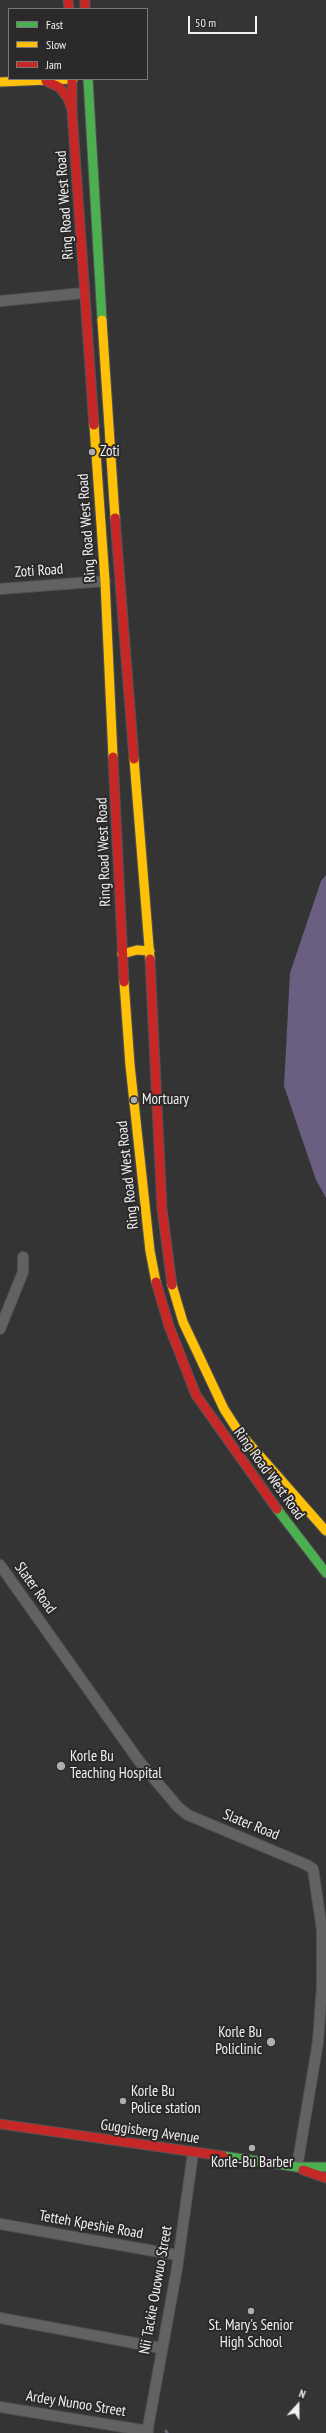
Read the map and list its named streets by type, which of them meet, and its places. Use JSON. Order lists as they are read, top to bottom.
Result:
{
  "streets": {
    "main road": ["Ring Road West Road", "Guggisberg Avenue"],
    "street": [
      "Zoti Road",
      "Slater Road",
      "Tetteh Kpeshie Road",
      "Nii Tackie Ouowuo Street",
      "Ardey Nunoo Street"
    ]
  },
  "crossings": [
    ["Ring Road West Road", "Zoti Road"],
    ["Slater Road", "Guggisberg Avenue"],
    ["Guggisberg Avenue", "Nii Tackie Ouowuo Street"],
    ["Tetteh Kpeshie Road", "Nii Tackie Ouowuo Street"],
    ["Nii Tackie Ouowuo Street", "Ardey Nunoo Street"]
  ],
  "places": [
    "Zoti",
    "Mortuary",
    "Korle Bu Teaching Hospital",
    "Korle Bu Policlinic",
    "Korle Bu Police station",
    "Korle-Bu Barber",
    "St. Mary's Senior High School"
  ],
  "legend": ["Fast", "Slow", "Jam"],
  "scale_bar": "50 m",
  "north": "top"
}
